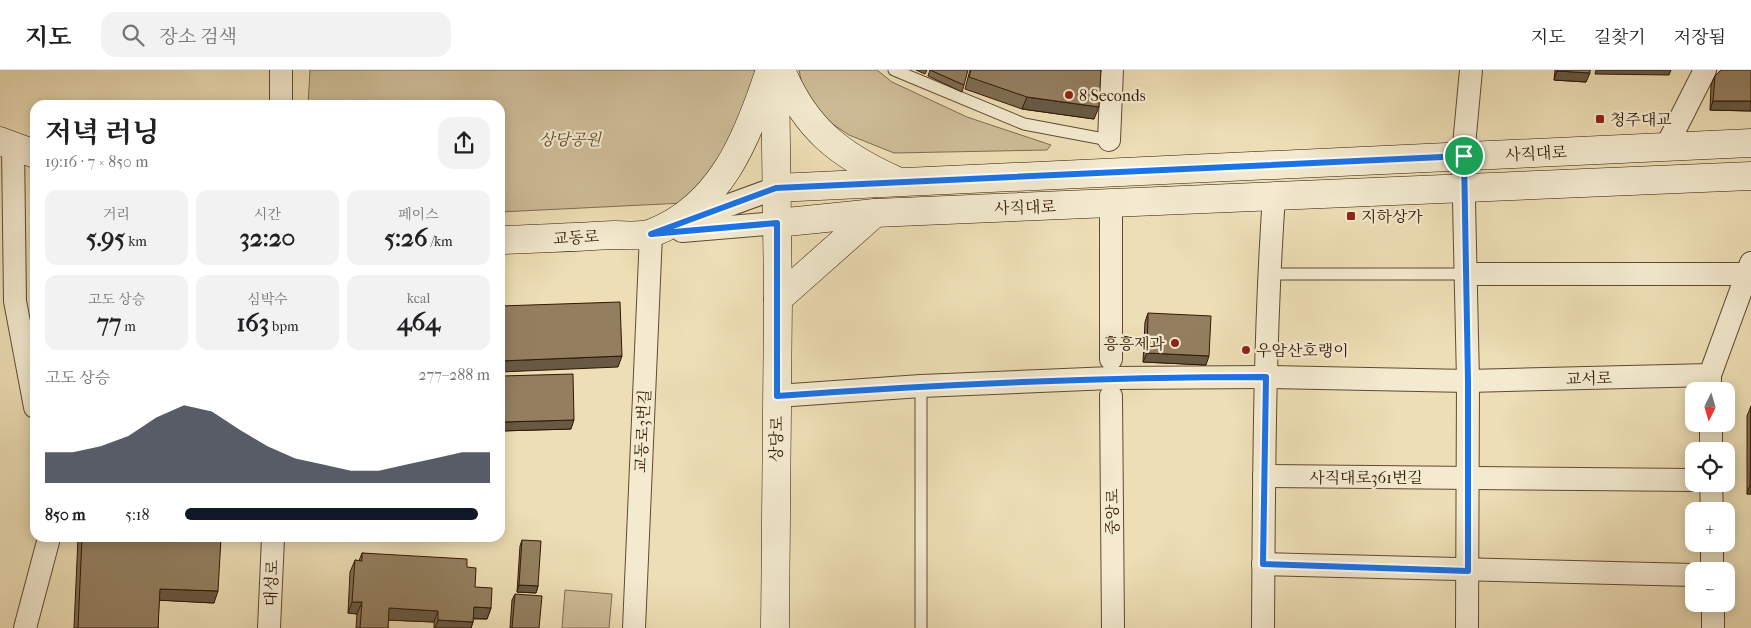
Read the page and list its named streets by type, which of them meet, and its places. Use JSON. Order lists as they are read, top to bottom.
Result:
{
  "streets": {
    "main road": ["사직대로", "교동로", "상당로"],
    "street": [
      "교서로",
      "교동로3번길",
      "사직대로361번길",
      "중앙로",
      "대성로"
    ]
  },
  "crossings": [
    ["사직대로", "교동로"],
    ["사직대로", "상당로"],
    ["사직대로", "중앙로"],
    ["교동로", "교동로3번길"],
    ["교동로", "상당로"]
  ],
  "parks": ["상당공원"],
  "places": {
    "other": ["8 Seconds", "흥흥제과", "우암산호랭이"],
    "transit": ["청주대교", "지하상가"]
  },
  "north": "bottom",
  "page": {
    "header": "지도",
    "search": "장소 검색",
    "nav": ["지도", "길찾기", "저장됨"],
    "heading": ["저녁 러닝", "19:16 · 7 × 850 m"],
    "stats": [
      ["거리", "5.95 km"],
      ["시간", "32:20"],
      ["페이스", "5:26 /km"],
      ["고도 상승", "77 m"],
      ["심박수", "163 bpm"],
      ["kcal", "464"]
    ],
    "chart": ["고도 상승", "277–288 m"],
    "map_buttons": ["+", "−"],
    "list": [
      {
        "name": "850 m",
        "note": "5:18"
      }
    ]
  }
}
